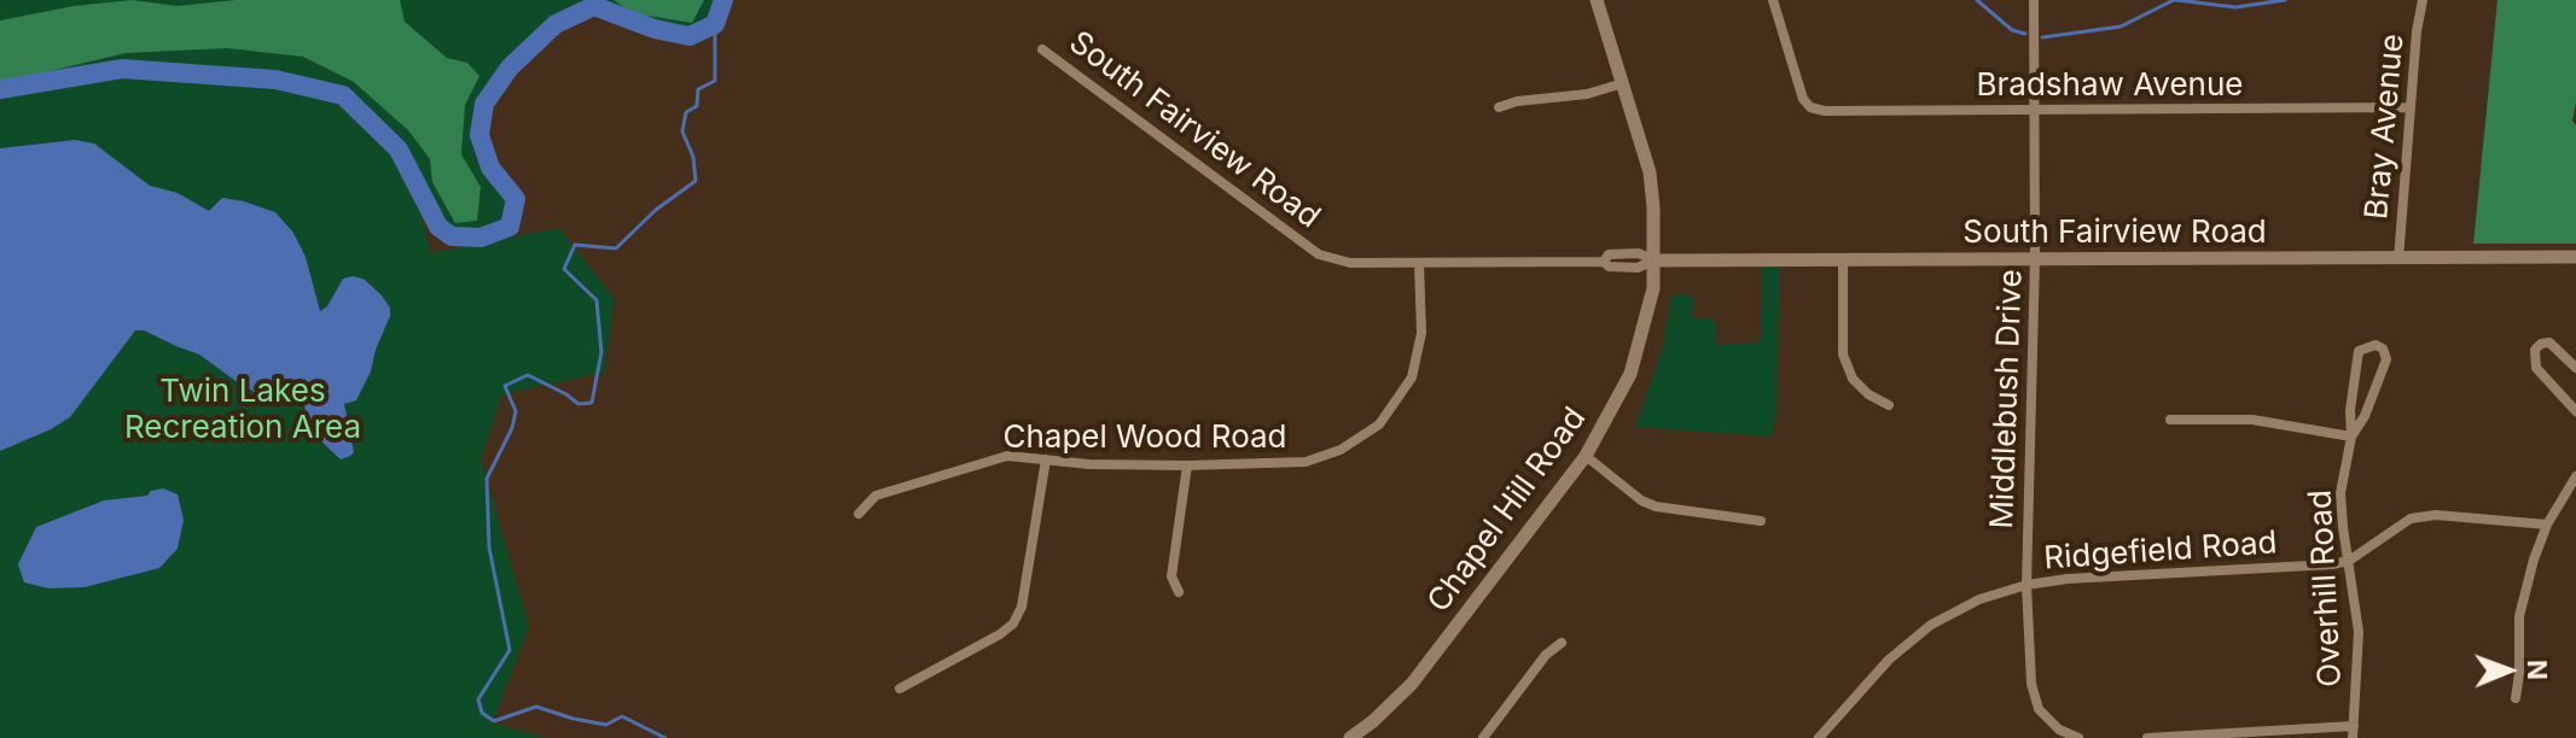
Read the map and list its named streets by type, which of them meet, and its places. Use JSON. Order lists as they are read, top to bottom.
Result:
{
  "streets": {
    "street": [
      "Bradshaw Avenue",
      "Bray Avenue",
      "South Fairview Road",
      "Middlebush Drive",
      "Chapel Wood Road",
      "Chapel Hill Road",
      "Ridgefield Road",
      "Overhill Road"
    ]
  },
  "crossings": [
    ["Bradshaw Avenue", "Bray Avenue"],
    ["Bradshaw Avenue", "Middlebush Drive"],
    ["Bray Avenue", "South Fairview Road"],
    ["South Fairview Road", "Middlebush Drive"],
    ["South Fairview Road", "Chapel Wood Road"],
    ["South Fairview Road", "Chapel Hill Road"],
    ["Middlebush Drive", "Ridgefield Road"],
    ["Ridgefield Road", "Overhill Road"]
  ],
  "parks": ["Twin Lakes Recreation Area"],
  "north": "right"
}
